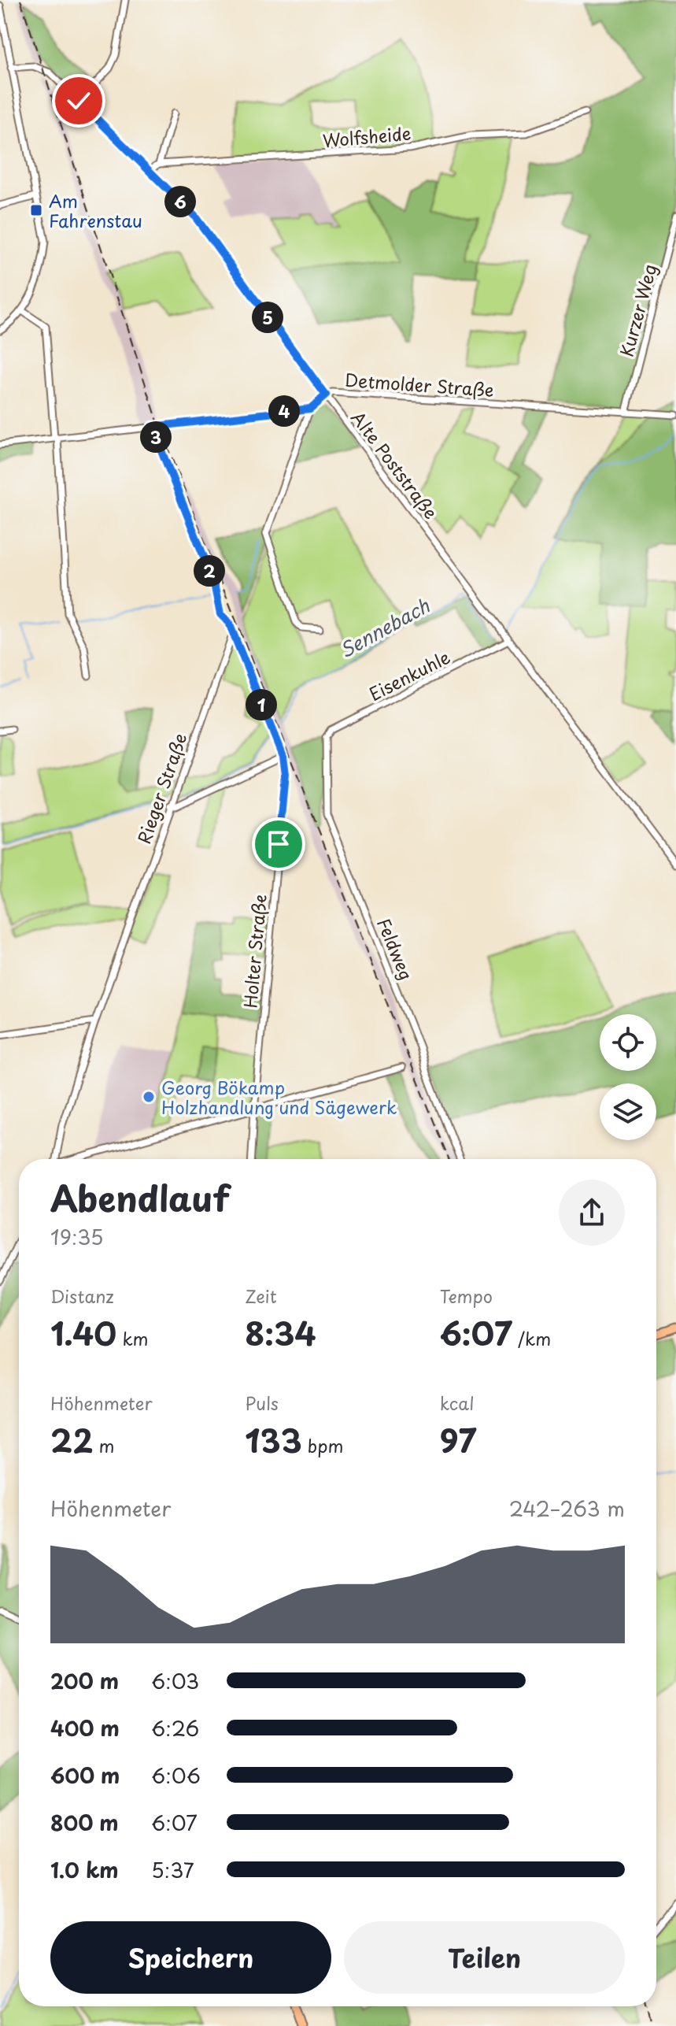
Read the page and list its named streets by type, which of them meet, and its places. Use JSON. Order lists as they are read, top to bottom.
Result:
{
  "streets": {
    "street": [
      "Wolfsheide",
      "Kurzer Weg",
      "Detmolder Straße",
      "Alte Poststraße",
      "Eisenkuhle",
      "Rieger Straße",
      "Feldweg",
      "Holter Straße"
    ]
  },
  "crossings": [
    ["Wolfsheide", "Alte Poststraße"],
    ["Kurzer Weg", "Detmolder Straße"],
    ["Detmolder Straße", "Alte Poststraße"],
    ["Alte Poststraße", "Eisenkuhle"],
    ["Eisenkuhle", "Feldweg"],
    ["Rieger Straße", "Holter Straße"]
  ],
  "water": ["Sennebach"],
  "places": {
    "transit": ["Am Fahrenstau"],
    "other": ["Georg Bökamp Holzhandlung und Sägewerk"]
  },
  "page": {
    "pins": [
      "6",
      "5",
      "4",
      "3",
      "2",
      "1"
    ],
    "heading": ["Abendlauf", "19:35"],
    "stats": [
      ["Distanz", "1.40 km"],
      ["Zeit", "8:34"],
      ["Tempo", "6:07 /km"],
      ["Höhenmeter", "22 m"],
      ["Puls", "133 bpm"],
      ["kcal", "97"]
    ],
    "chart": ["Höhenmeter", "242–263 m"],
    "list": [
      {
        "name": "200 m",
        "note": "6:03"
      },
      {
        "name": "400 m",
        "note": "6:26"
      },
      {
        "name": "600 m",
        "note": "6:06"
      },
      {
        "name": "800 m",
        "note": "6:07"
      },
      {
        "name": "1.0 km",
        "note": "5:37"
      }
    ],
    "buttons": ["Speichern", "Teilen"]
  }
}
